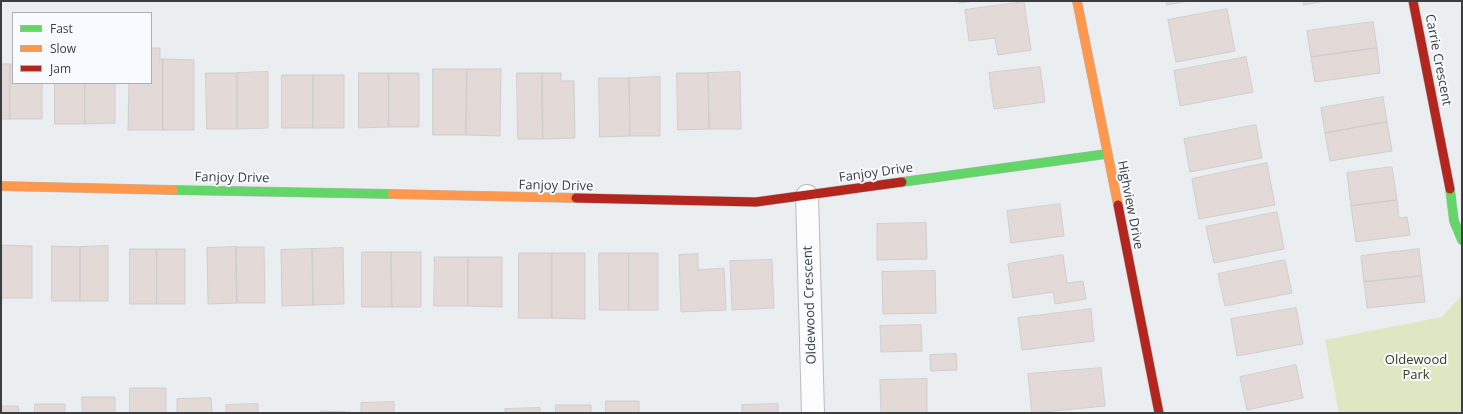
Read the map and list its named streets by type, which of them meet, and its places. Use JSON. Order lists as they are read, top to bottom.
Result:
{
  "streets": {
    "street": [
      "Carrie Crescent",
      "Fanjoy Drive",
      "Highview Drive",
      "Oldewood Crescent"
    ]
  },
  "crossings": [
    ["Fanjoy Drive", "Highview Drive"],
    ["Fanjoy Drive", "Oldewood Crescent"]
  ],
  "parks": ["Oldewood Park"],
  "legend": ["Fast", "Slow", "Jam"]
}
